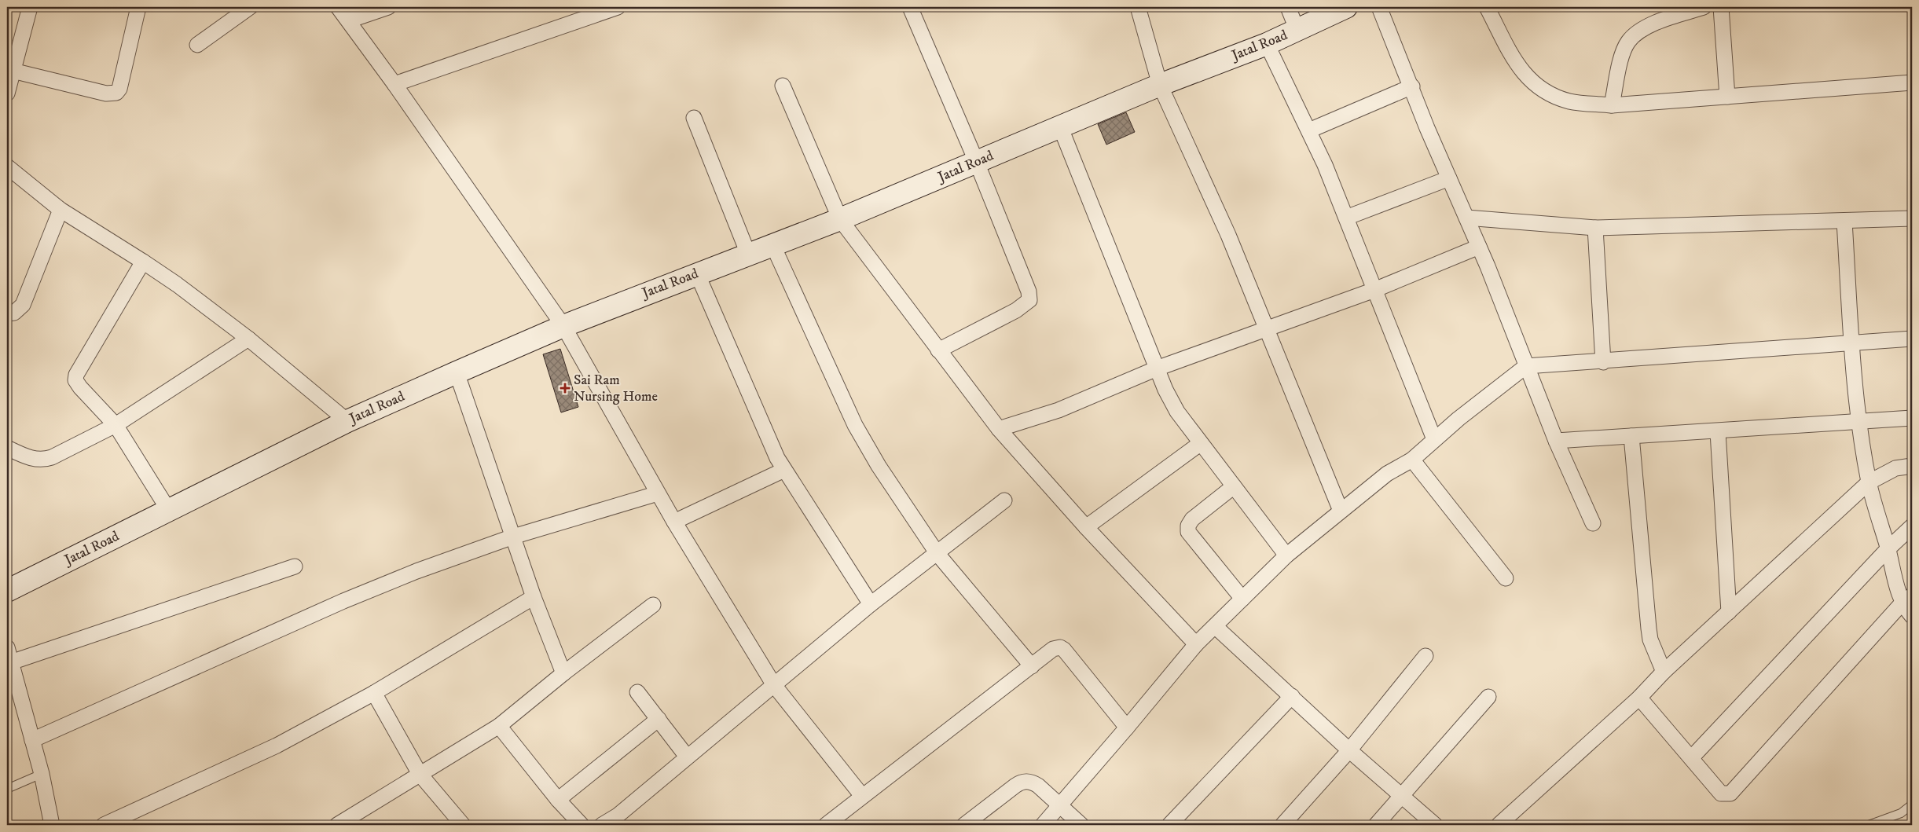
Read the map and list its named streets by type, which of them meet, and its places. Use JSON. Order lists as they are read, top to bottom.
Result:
{
  "streets": {
    "main road": ["Jatal Road"]
  },
  "places": {
    "health": ["Sai Ram Nursing Home"]
  }
}
